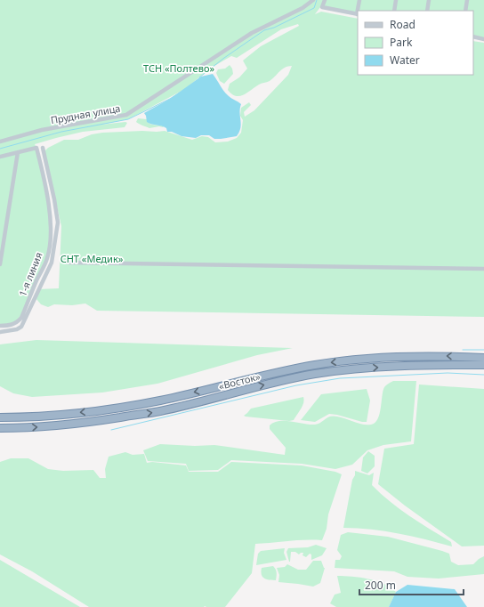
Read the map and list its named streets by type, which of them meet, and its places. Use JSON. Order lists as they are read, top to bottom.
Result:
{
  "streets": {
    "highway": ["«Восток»"],
    "street": ["Прудная улица", "1-я линия"]
  },
  "parks": ["ТСН «Полтево»", "СНТ «Медик»"],
  "legend": ["Road", "Park", "Water"],
  "scale_bar": "200 m"
}
